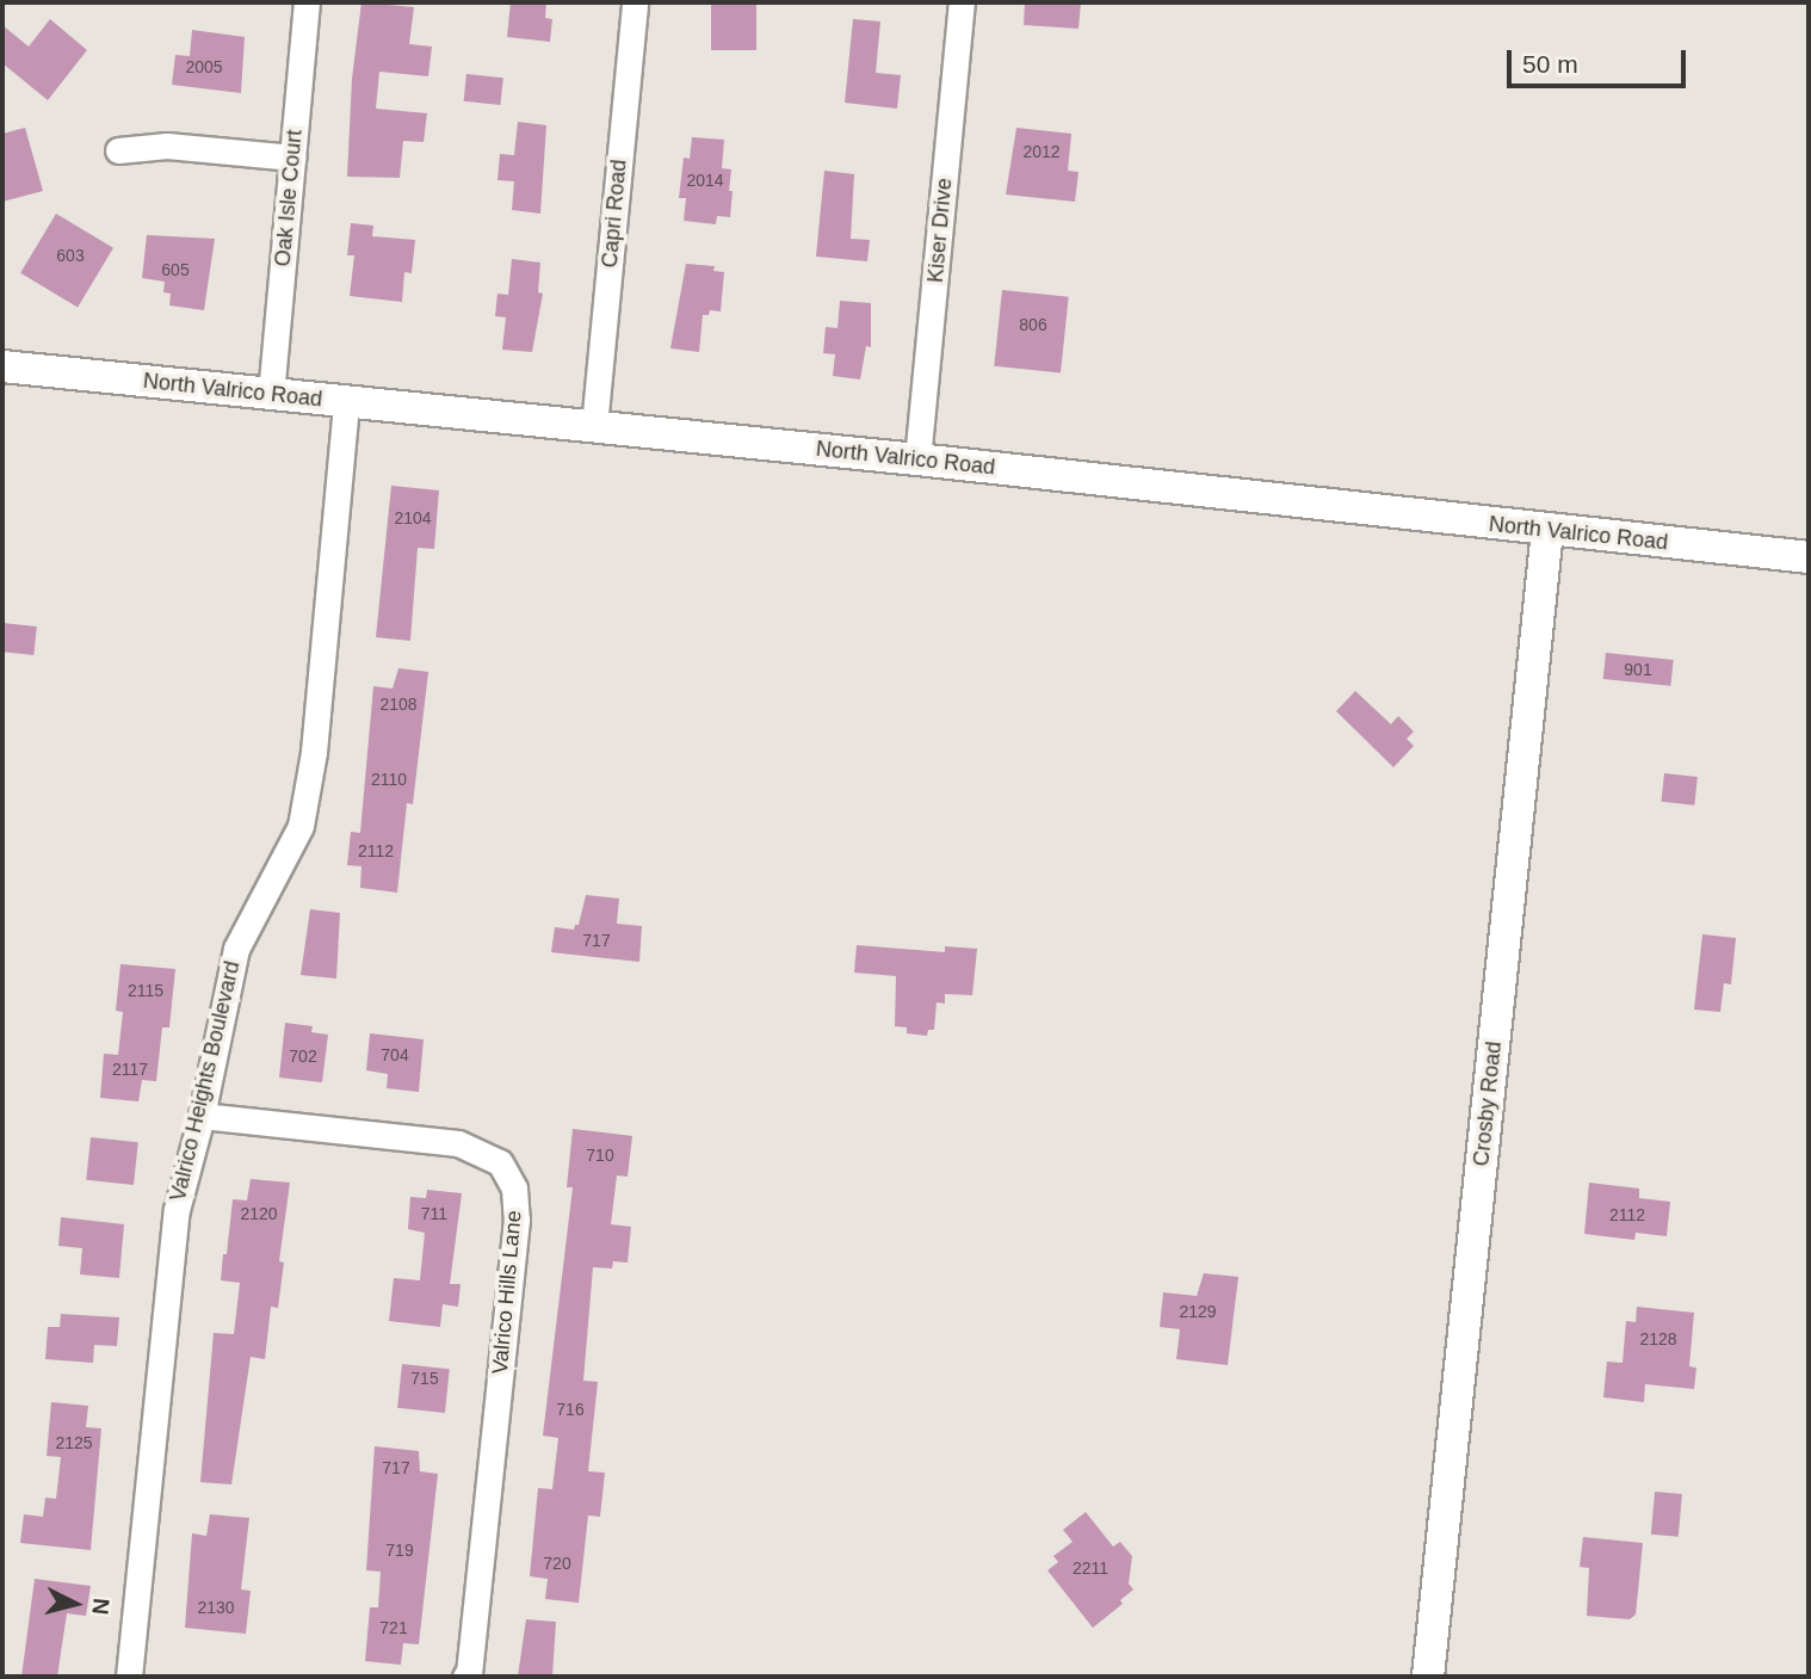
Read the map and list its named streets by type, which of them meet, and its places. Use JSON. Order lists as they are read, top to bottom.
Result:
{
  "streets": {
    "street": [
      "Oak Isle Court",
      "Capri Road",
      "Kiser Drive",
      "North Valrico Road",
      "Valrico Heights Boulevard",
      "Crosby Road",
      "Valrico Hills Lane"
    ]
  },
  "crossings": [
    ["Oak Isle Court", "North Valrico Road"],
    ["Capri Road", "North Valrico Road"],
    ["Kiser Drive", "North Valrico Road"],
    ["North Valrico Road", "Valrico Heights Boulevard"],
    ["North Valrico Road", "Crosby Road"],
    ["Valrico Heights Boulevard", "Valrico Hills Lane"]
  ],
  "house_numbers": [
    "2005",
    "2012",
    "2014",
    "603",
    "605",
    "806",
    "2104",
    "901",
    "2108",
    "2110",
    "2112",
    "717",
    "2115",
    "704",
    "702",
    "2117",
    "710",
    "2120",
    "711",
    "2112",
    "2129",
    "2128",
    "715",
    "716",
    "2125",
    "717",
    "719",
    "720",
    "2211",
    "2130",
    "721"
  ],
  "scale_bar": "50 m",
  "north": "right"
}
